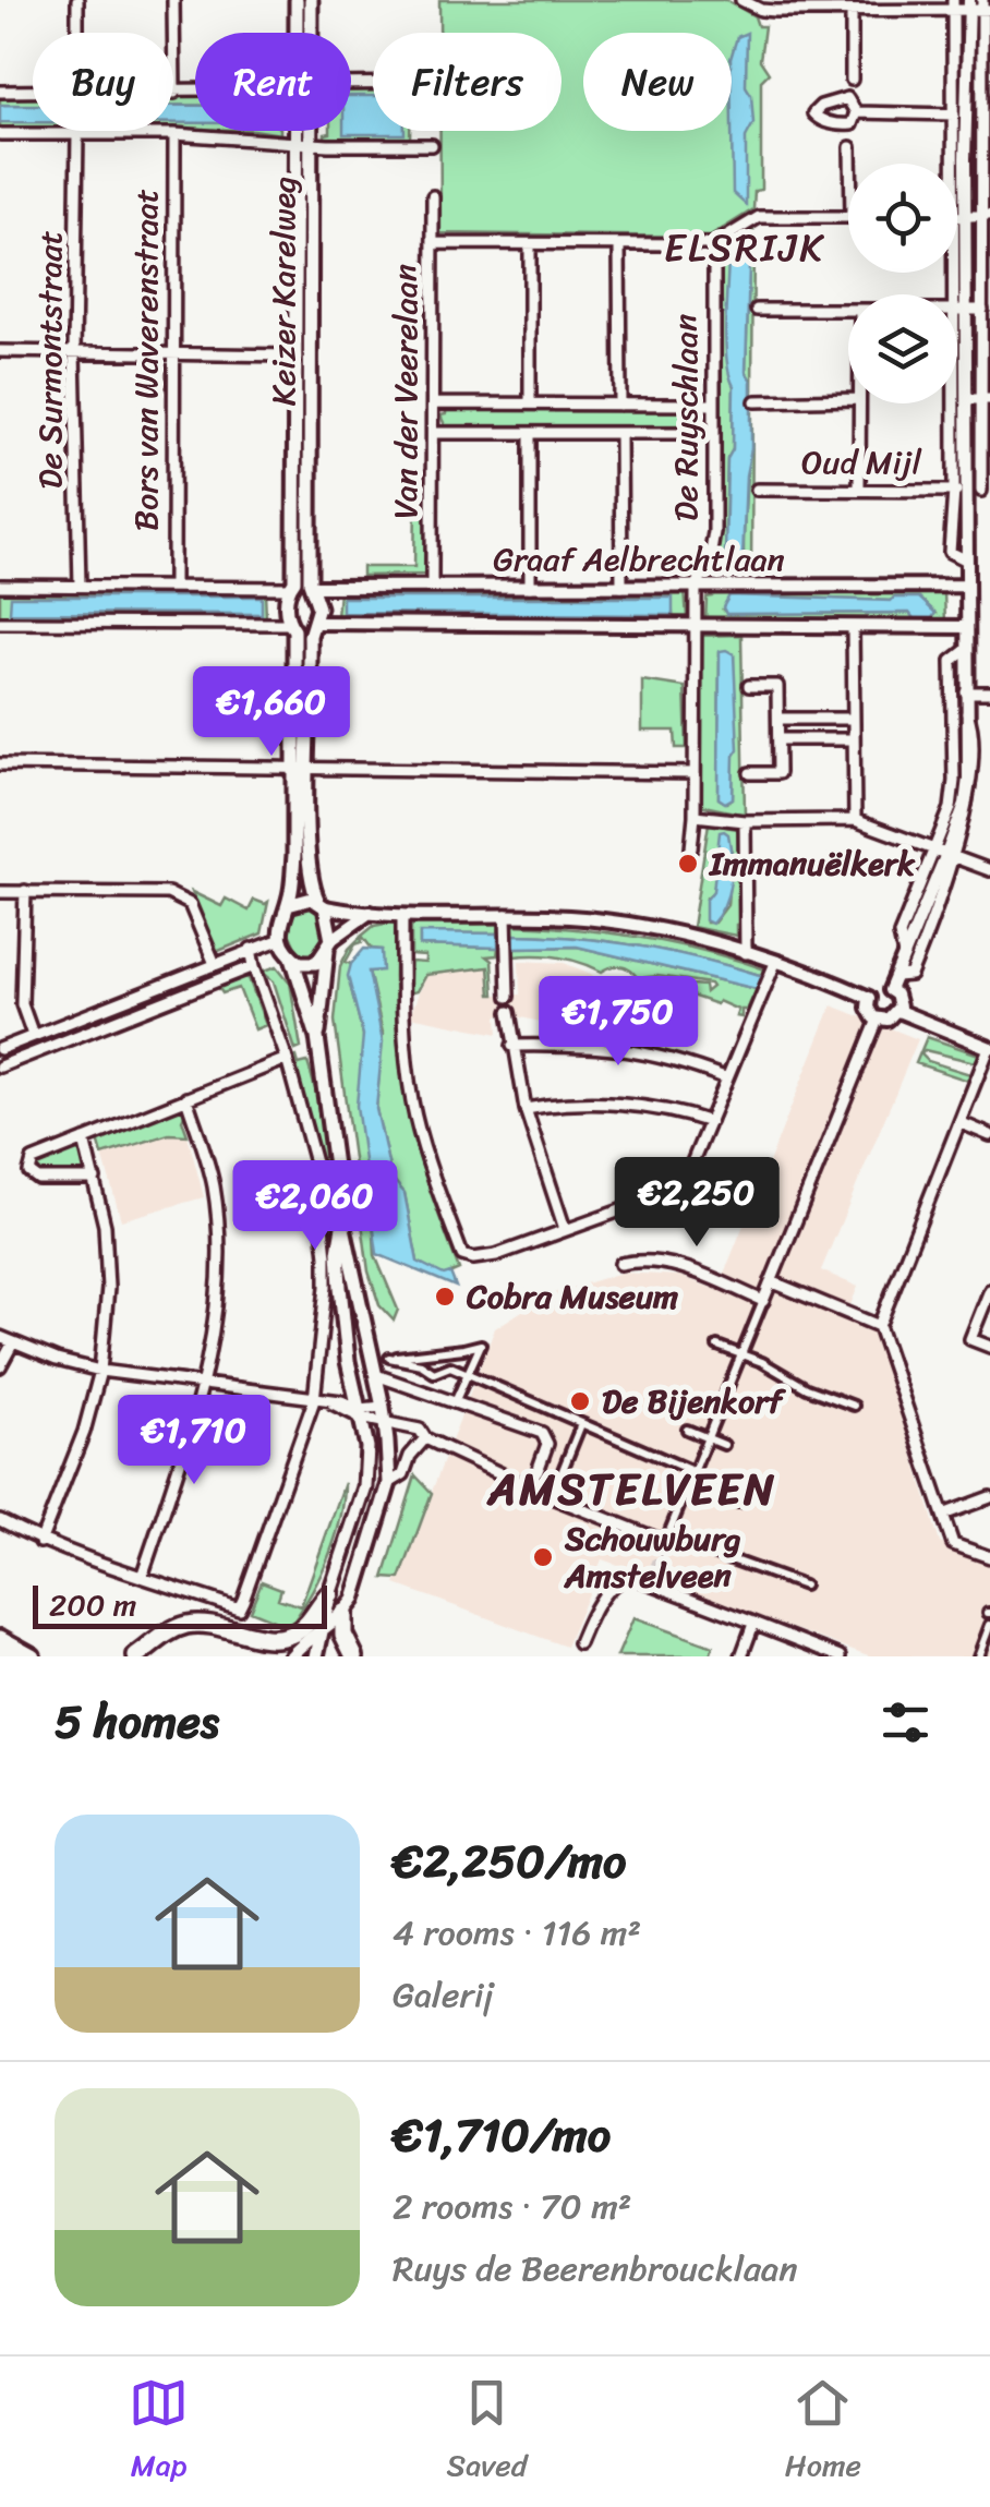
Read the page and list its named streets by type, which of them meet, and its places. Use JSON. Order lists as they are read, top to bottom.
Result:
{
  "streets": {
    "main road": ["Keizer Karelweg"],
    "street": [
      "De Surmontstraat",
      "Bors van Waverenstraat",
      "Van der Veerelaan",
      "De Ruyschlaan",
      "Oud Mijl",
      "Graaf Aelbrechtlaan"
    ]
  },
  "crossings": [
    ["Keizer Karelweg", "Graaf Aelbrechtlaan"],
    ["De Surmontstraat", "Graaf Aelbrechtlaan"],
    ["Bors van Waverenstraat", "Graaf Aelbrechtlaan"],
    ["Van der Veerelaan", "Graaf Aelbrechtlaan"],
    ["De Ruyschlaan", "Graaf Aelbrechtlaan"]
  ],
  "districts": ["ELSRIJK", "AMSTELVEEN"],
  "places": [
    "Immanuëlkerk",
    "Cobra Museum",
    "De Bijenkorf",
    "Schouwburg Amstelveen"
  ],
  "scale_bar": "200 m",
  "page": {
    "chip": [
      "Buy",
      "Rent",
      "Filters",
      "New"
    ],
    "price": [
      "€1,660",
      "€1,750",
      "€2,250",
      "€2,060",
      "€1,710"
    ],
    "scale": "200 m",
    "heading": "5 homes",
    "list": [
      {
        "name": "€2,250/mo",
        "note": "4 rooms · 116 m² · Galerij"
      },
      {
        "name": "€1,710/mo",
        "note": "2 rooms · 70 m² · Ruys de Beerenbroucklaan"
      }
    ],
    "tabs": ["Map", "Saved", "Home"]
  }
}
